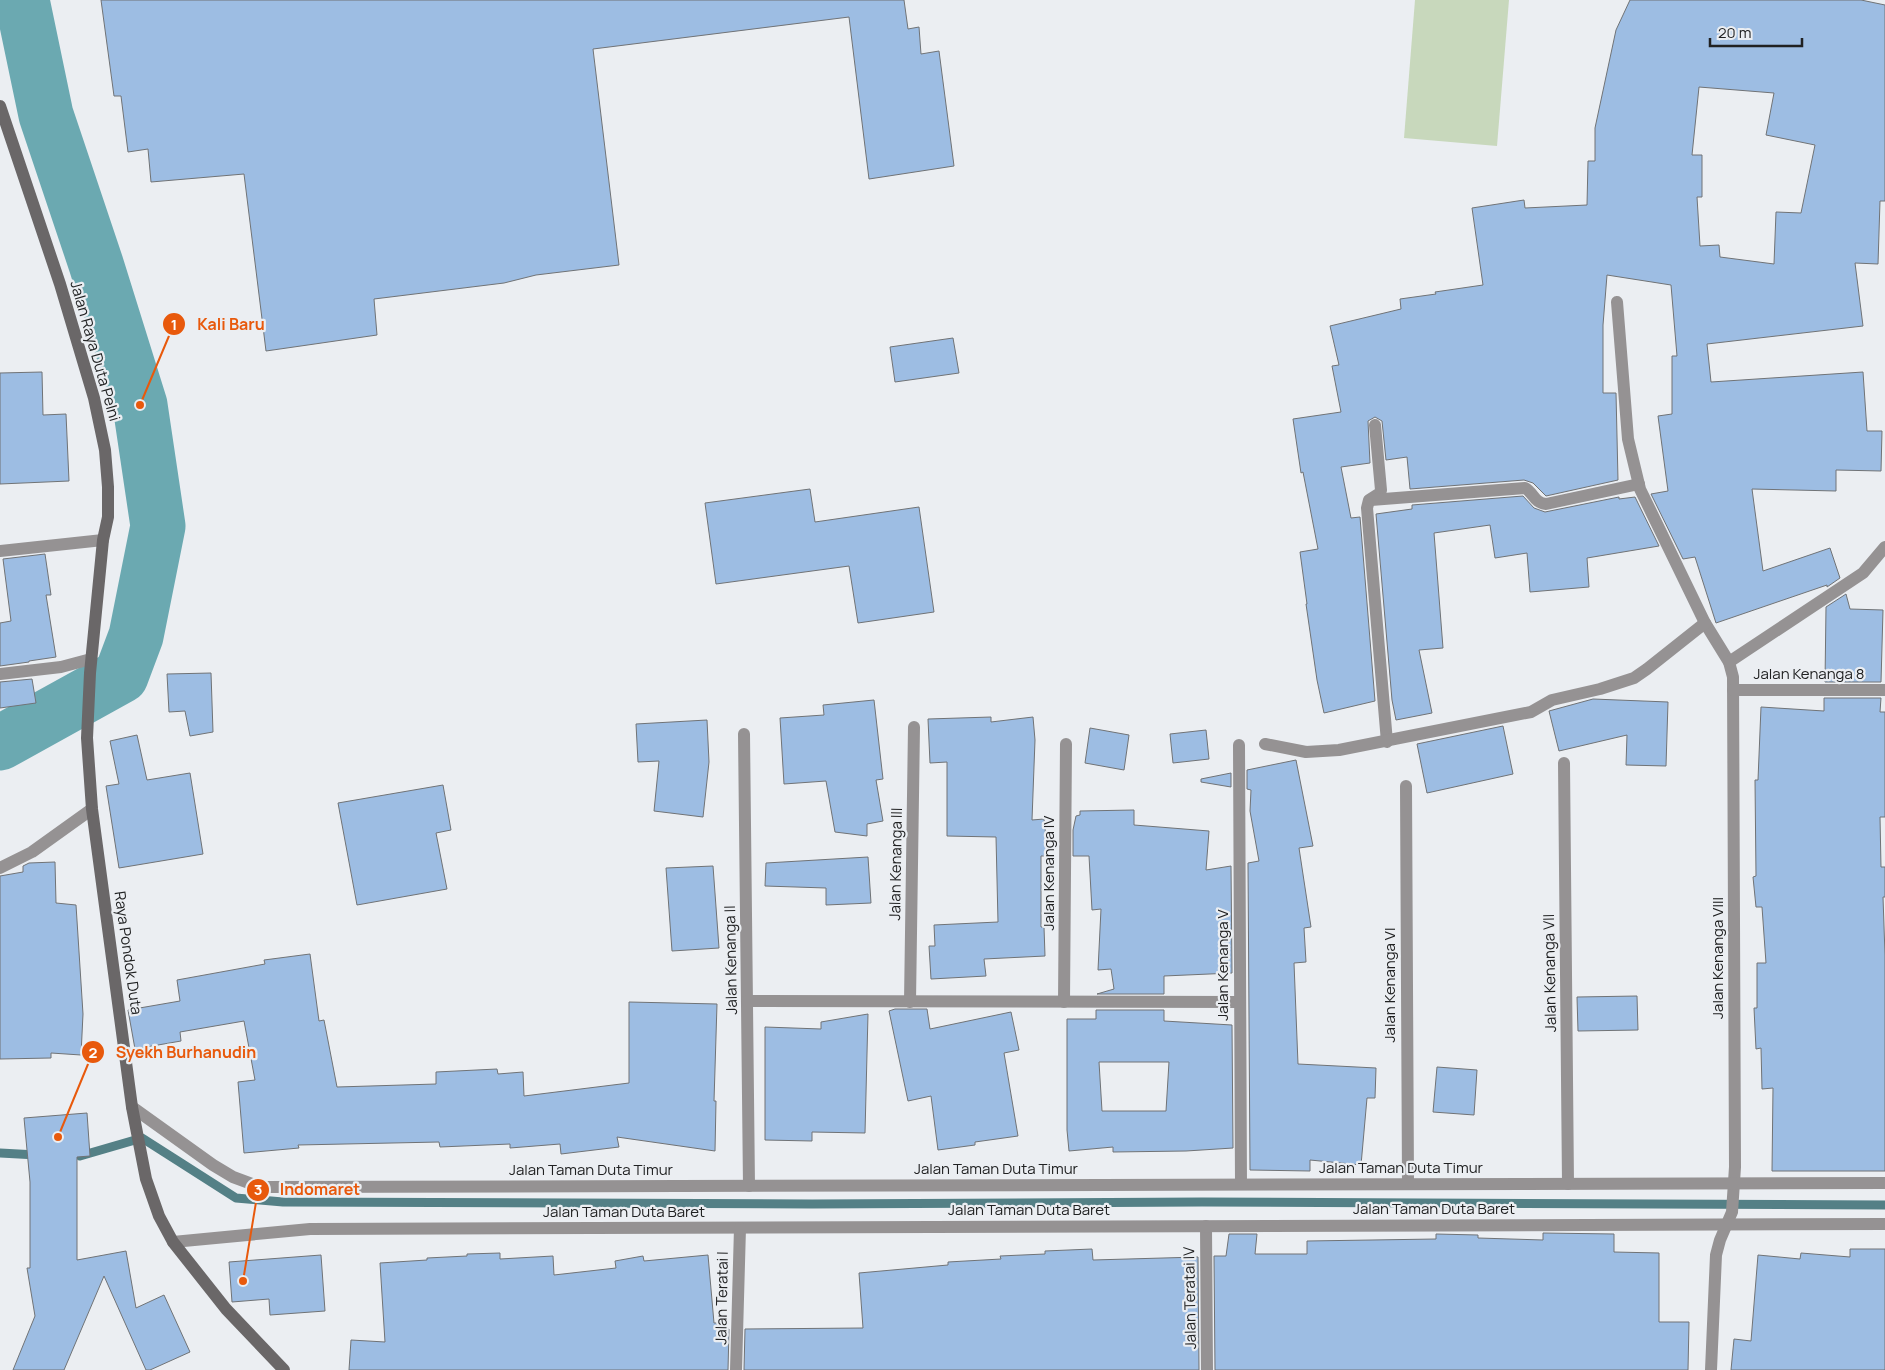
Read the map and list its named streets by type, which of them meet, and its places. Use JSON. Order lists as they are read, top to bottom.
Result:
{
  "streets": {
    "main road": ["Jalan Raya Duta Pelni", "Raya Pondok Duta"],
    "street": [
      "Jalan Kenanga 8",
      "Jalan Kenanga III",
      "Jalan Kenanga IV",
      "Jalan Kenanga VIII",
      "Jalan Kenanga II",
      "Jalan Kenanga V",
      "Jalan Kenanga VII",
      "Jalan Kenanga VI",
      "Jalan Taman Duta Timur",
      "Jalan Taman Duta Baret",
      "Jalan Teratai I",
      "Jalan Teratai IV"
    ]
  },
  "crossings": [
    ["Jalan Raya Duta Pelni", "Raya Pondok Duta"],
    ["Jalan Kenanga 8", "Jalan Kenanga VIII"],
    ["Raya Pondok Duta", "Jalan Taman Duta Timur"],
    ["Raya Pondok Duta", "Jalan Taman Duta Baret"],
    ["Jalan Kenanga VIII", "Jalan Taman Duta Timur"],
    ["Jalan Kenanga VIII", "Jalan Taman Duta Baret"],
    ["Jalan Kenanga II", "Jalan Taman Duta Timur"],
    ["Jalan Kenanga V", "Jalan Taman Duta Timur"],
    ["Jalan Kenanga VII", "Jalan Taman Duta Timur"],
    ["Jalan Kenanga VI", "Jalan Taman Duta Timur"],
    ["Jalan Taman Duta Baret", "Jalan Teratai I"],
    ["Jalan Taman Duta Baret", "Jalan Teratai IV"]
  ],
  "places": ["Kali Baru", "Syekh Burhanudin", "Indomaret"],
  "scale_bar": "20 m"
}
